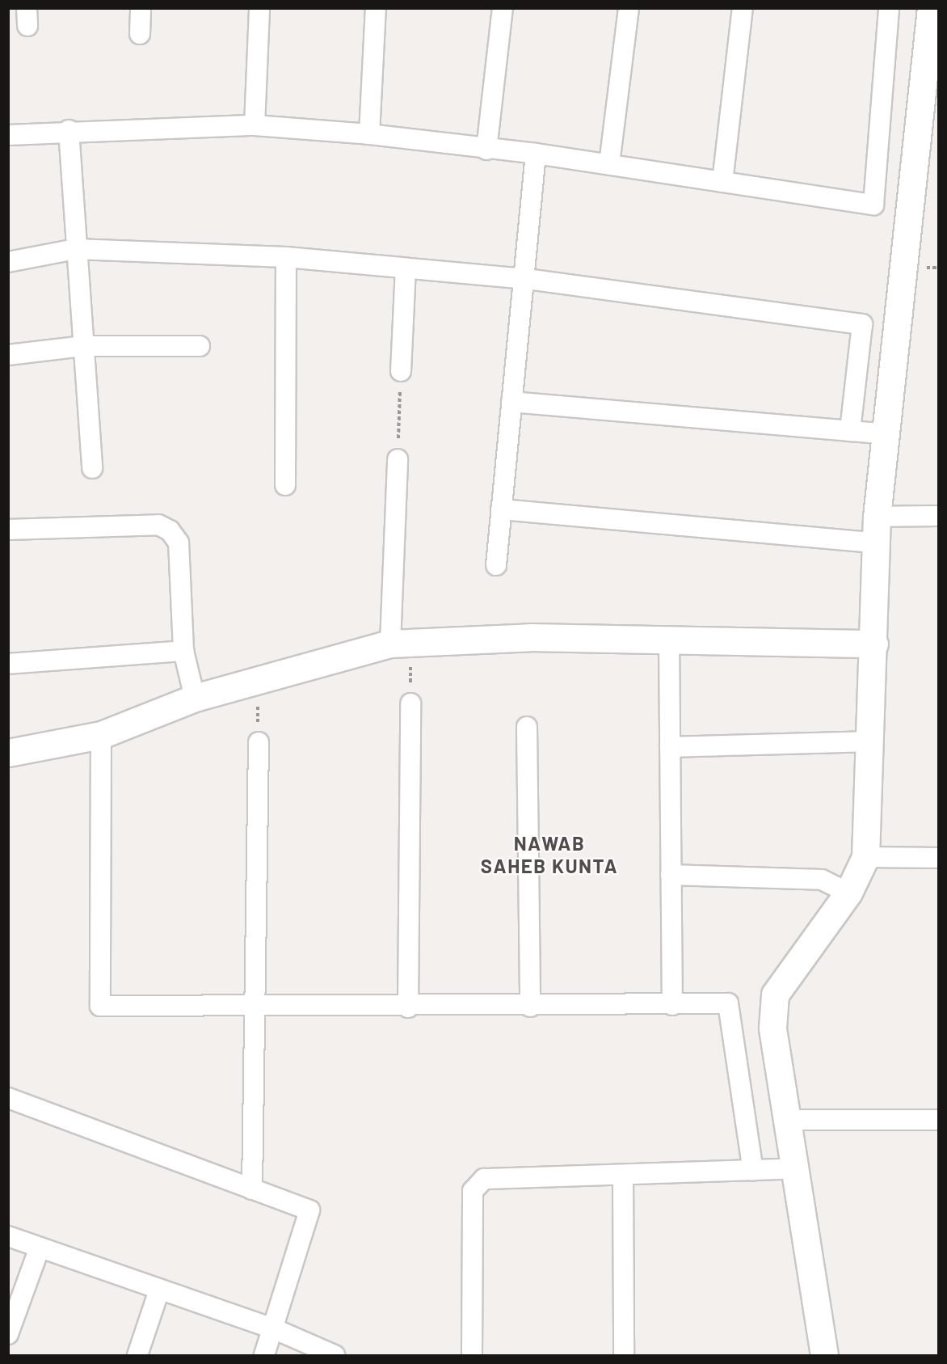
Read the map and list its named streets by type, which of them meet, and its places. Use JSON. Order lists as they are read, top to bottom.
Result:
{
  "districts": ["NAWAB SAHEB KUNTA"]
}
